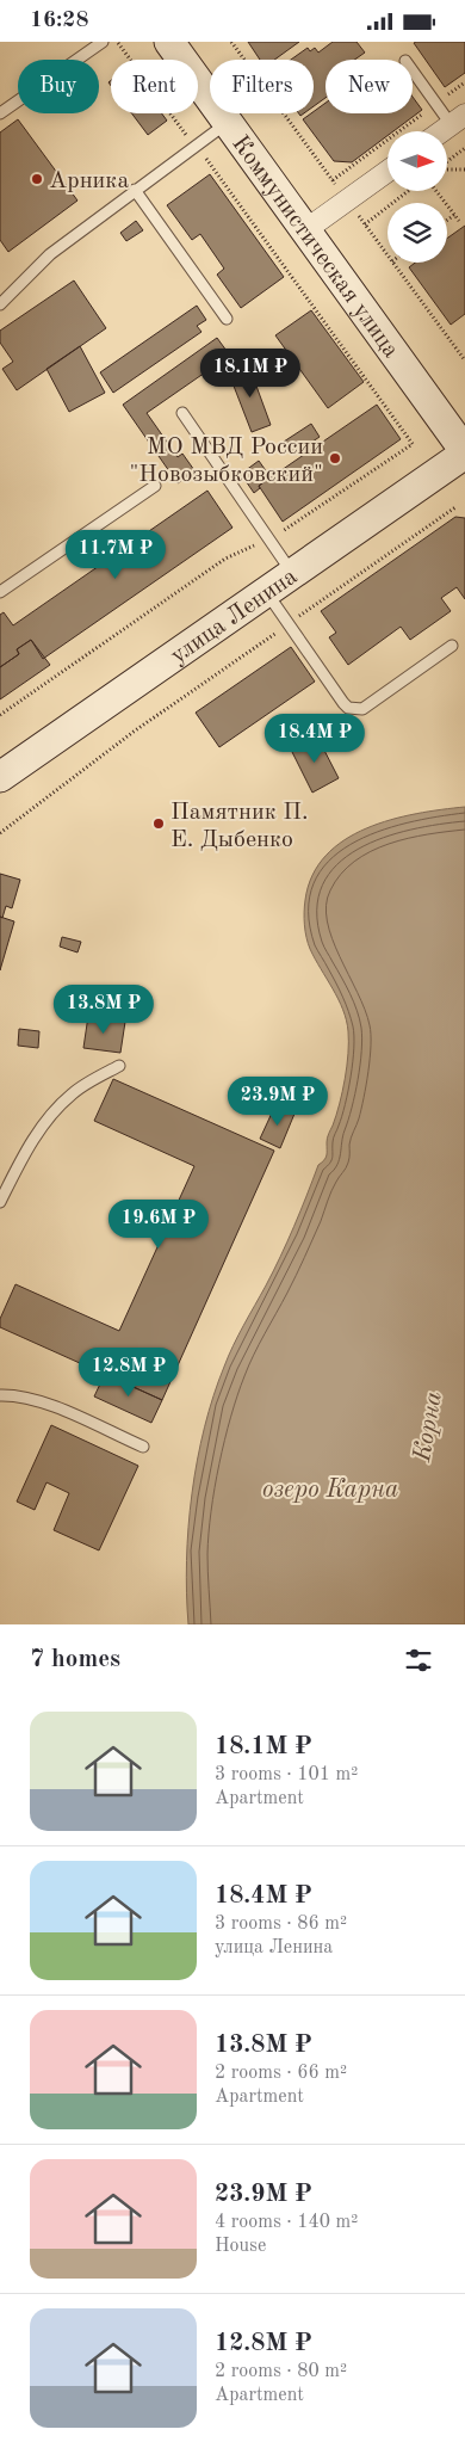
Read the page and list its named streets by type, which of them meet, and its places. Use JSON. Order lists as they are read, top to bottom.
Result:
{
  "streets": {
    "main road": ["Коммунистическая улица", "улица Ленина"]
  },
  "crossings": [
    ["Коммунистическая улица", "улица Ленина"]
  ],
  "water": ["Корна", "озеро Карна"],
  "places": ["Арника", "МО МВД России \"Новозыбковский\"", "Памятник П. Е. Дыбенко"],
  "north": "right",
  "page": {
    "status": "16:28",
    "chip": [
      "Buy",
      "Rent",
      "Filters",
      "New"
    ],
    "price": [
      "18.1M ₽",
      "11.7M ₽",
      "18.4M ₽",
      "13.8M ₽",
      "23.9M ₽",
      "19.6M ₽",
      "12.8M ₽"
    ],
    "heading": "7 homes",
    "list": [
      {
        "name": "18.1M ₽",
        "note": "3 rooms · 101 m² · Apartment"
      },
      {
        "name": "18.4M ₽",
        "note": "3 rooms · 86 m² · улица Ленина"
      },
      {
        "name": "13.8M ₽",
        "note": "2 rooms · 66 m² · Apartment"
      },
      {
        "name": "23.9M ₽",
        "note": "4 rooms · 140 m² · House"
      },
      {
        "name": "12.8M ₽",
        "note": "2 rooms · 80 m² · Apartment"
      }
    ]
  }
}
